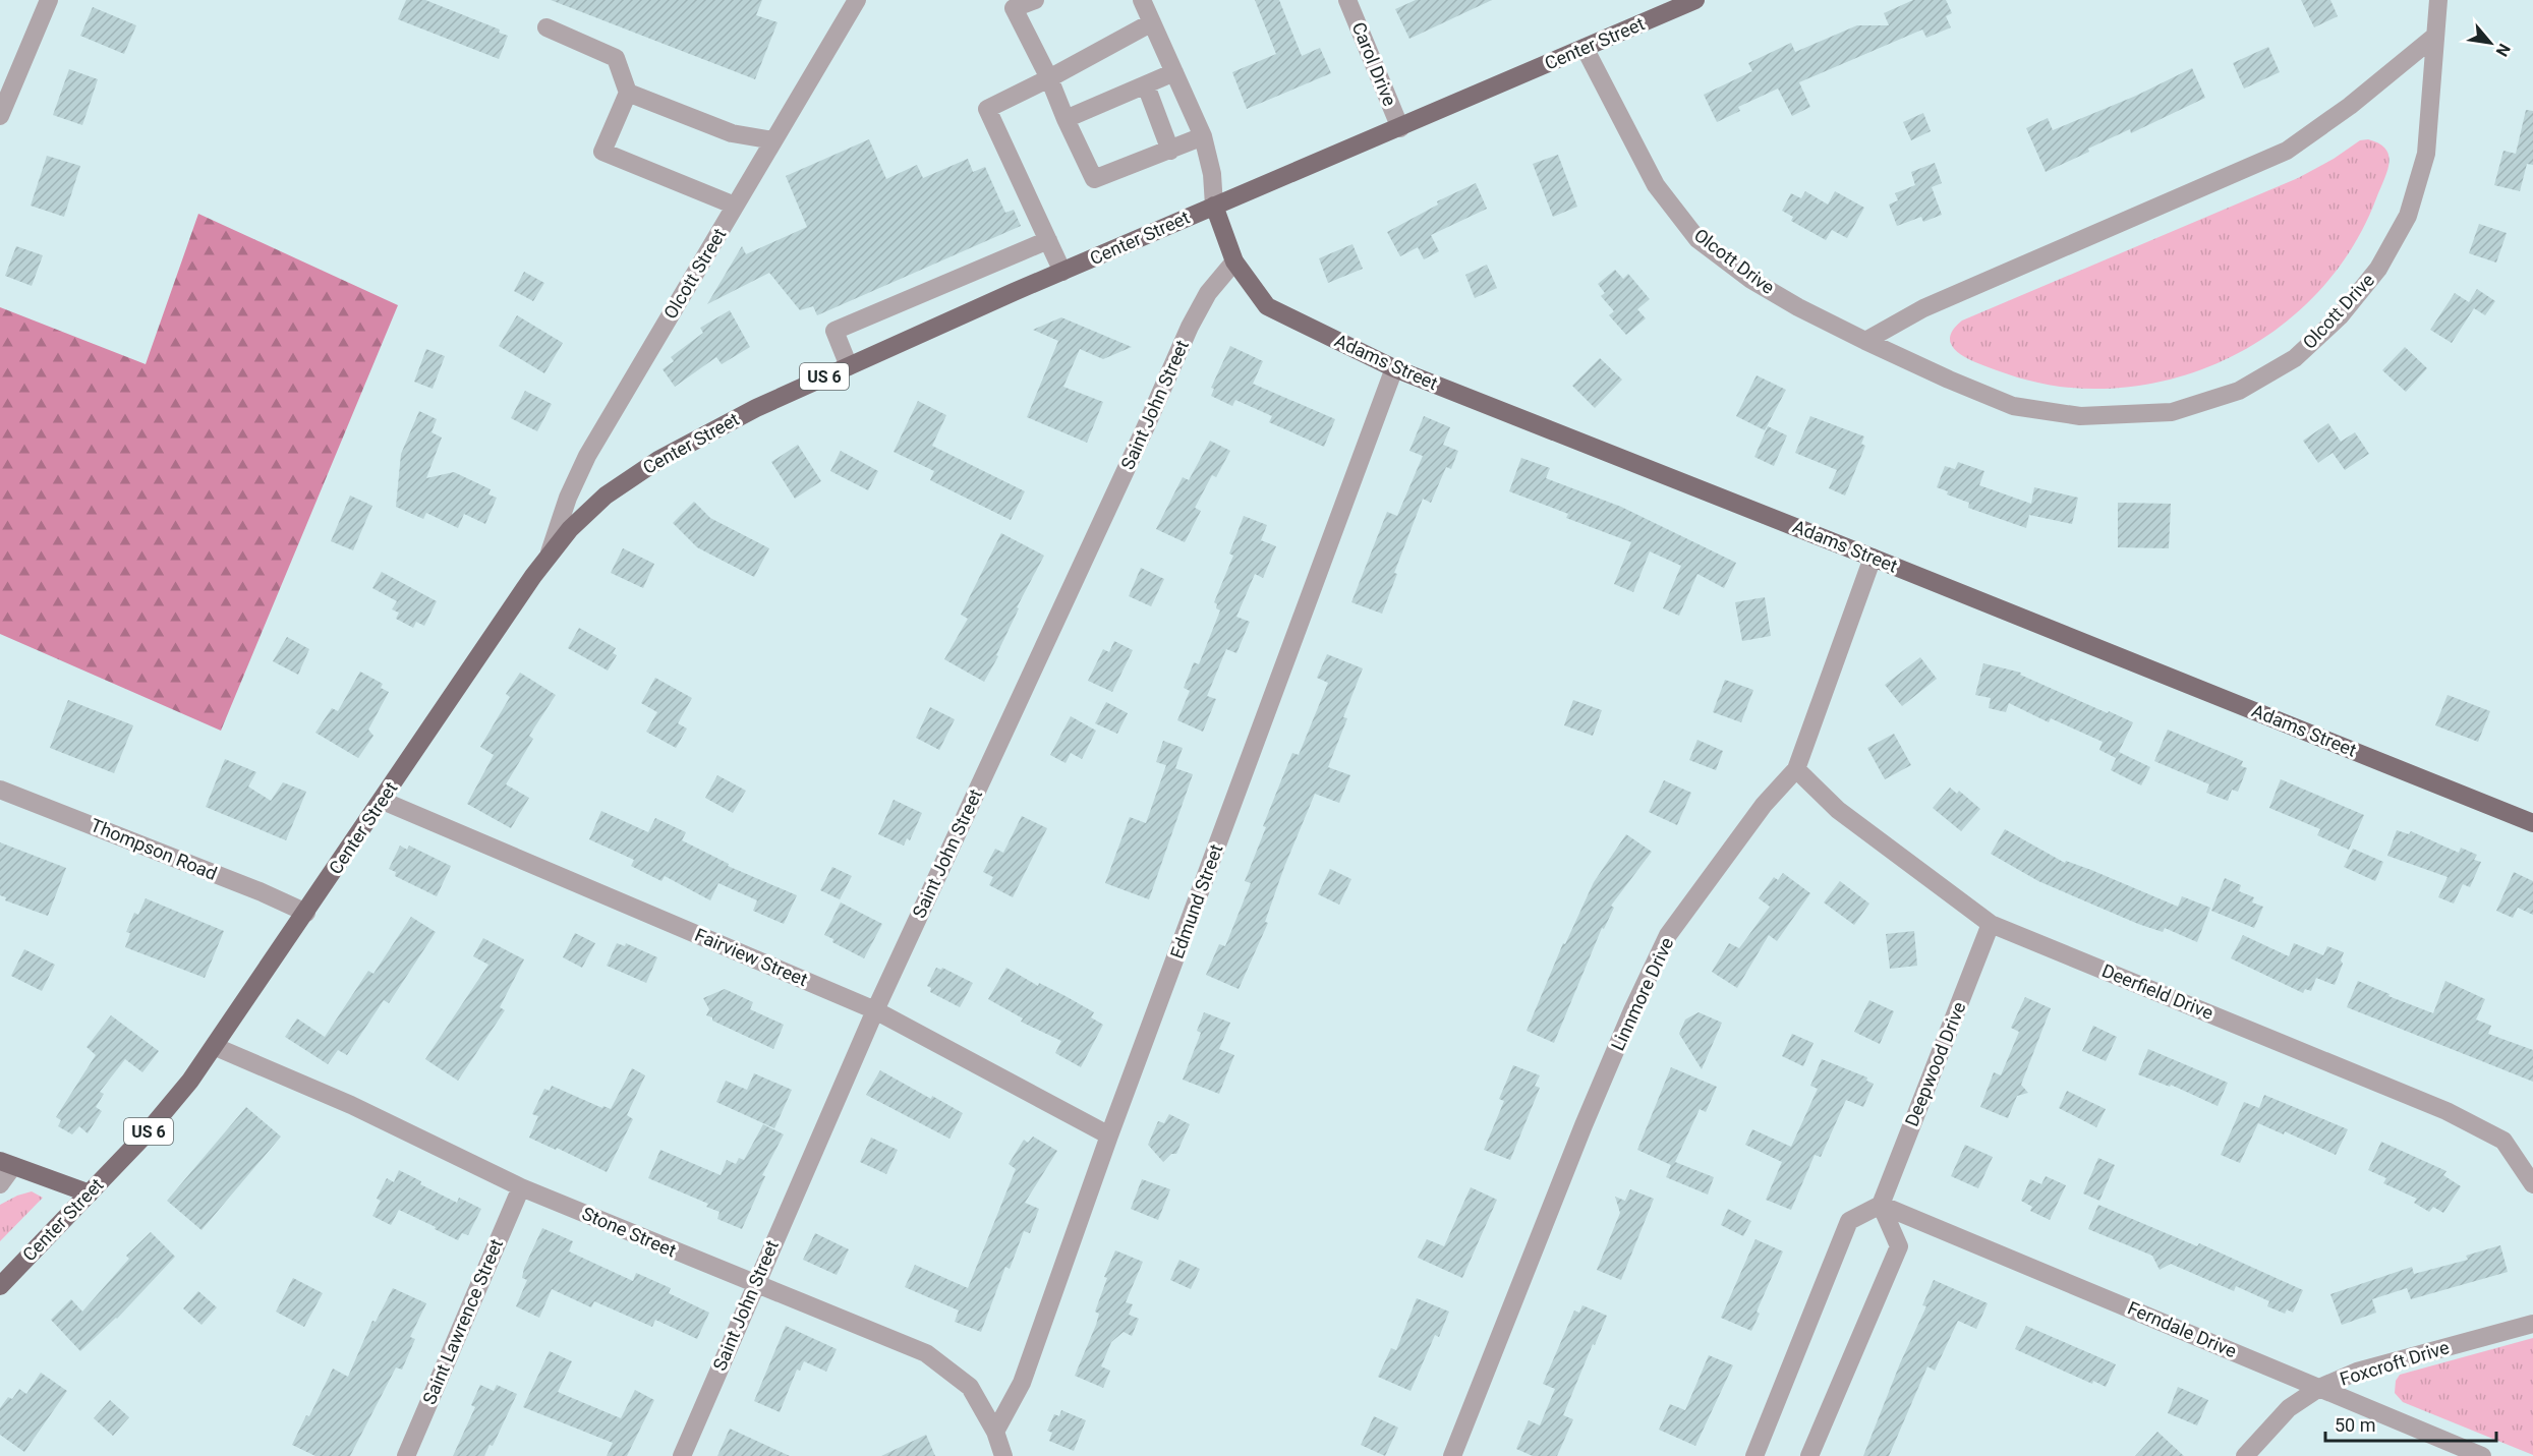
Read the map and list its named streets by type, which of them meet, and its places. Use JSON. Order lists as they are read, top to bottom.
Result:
{
  "streets": {
    "main road": ["Center Street", "Adams Street", "US 6"],
    "street": [
      "Carol Drive",
      "Olcott Drive",
      "Olcott Street",
      "Saint John Street",
      "Thompson Road",
      "Edmund Street",
      "Fairview Street",
      "Deerfield Drive",
      "Linnmore Drive",
      "Deepwood Drive",
      "Stone Street",
      "Saint Lawrence Street",
      "Ferndale Drive",
      "Foxcroft Drive"
    ]
  },
  "crossings": [
    ["Center Street", "Carol Drive"],
    ["Center Street", "Olcott Drive"],
    ["Center Street", "Olcott Street"],
    ["Center Street", "Adams Street"],
    ["Center Street", "Thompson Road"],
    ["Center Street", "Fairview Street"],
    ["Center Street", "Stone Street"],
    ["Adams Street", "Saint John Street"],
    ["Adams Street", "Edmund Street"],
    ["Adams Street", "Linnmore Drive"],
    ["Saint John Street", "Fairview Street"],
    ["Saint John Street", "Stone Street"],
    ["Edmund Street", "Fairview Street"],
    ["Edmund Street", "Stone Street"],
    ["Deerfield Drive", "Linnmore Drive"],
    ["Deerfield Drive", "Deepwood Drive"],
    ["Deepwood Drive", "Ferndale Drive"],
    ["Stone Street", "Saint Lawrence Street"],
    ["Ferndale Drive", "Foxcroft Drive"]
  ],
  "scale_bar": "50 m",
  "north": "bottom right"
}
